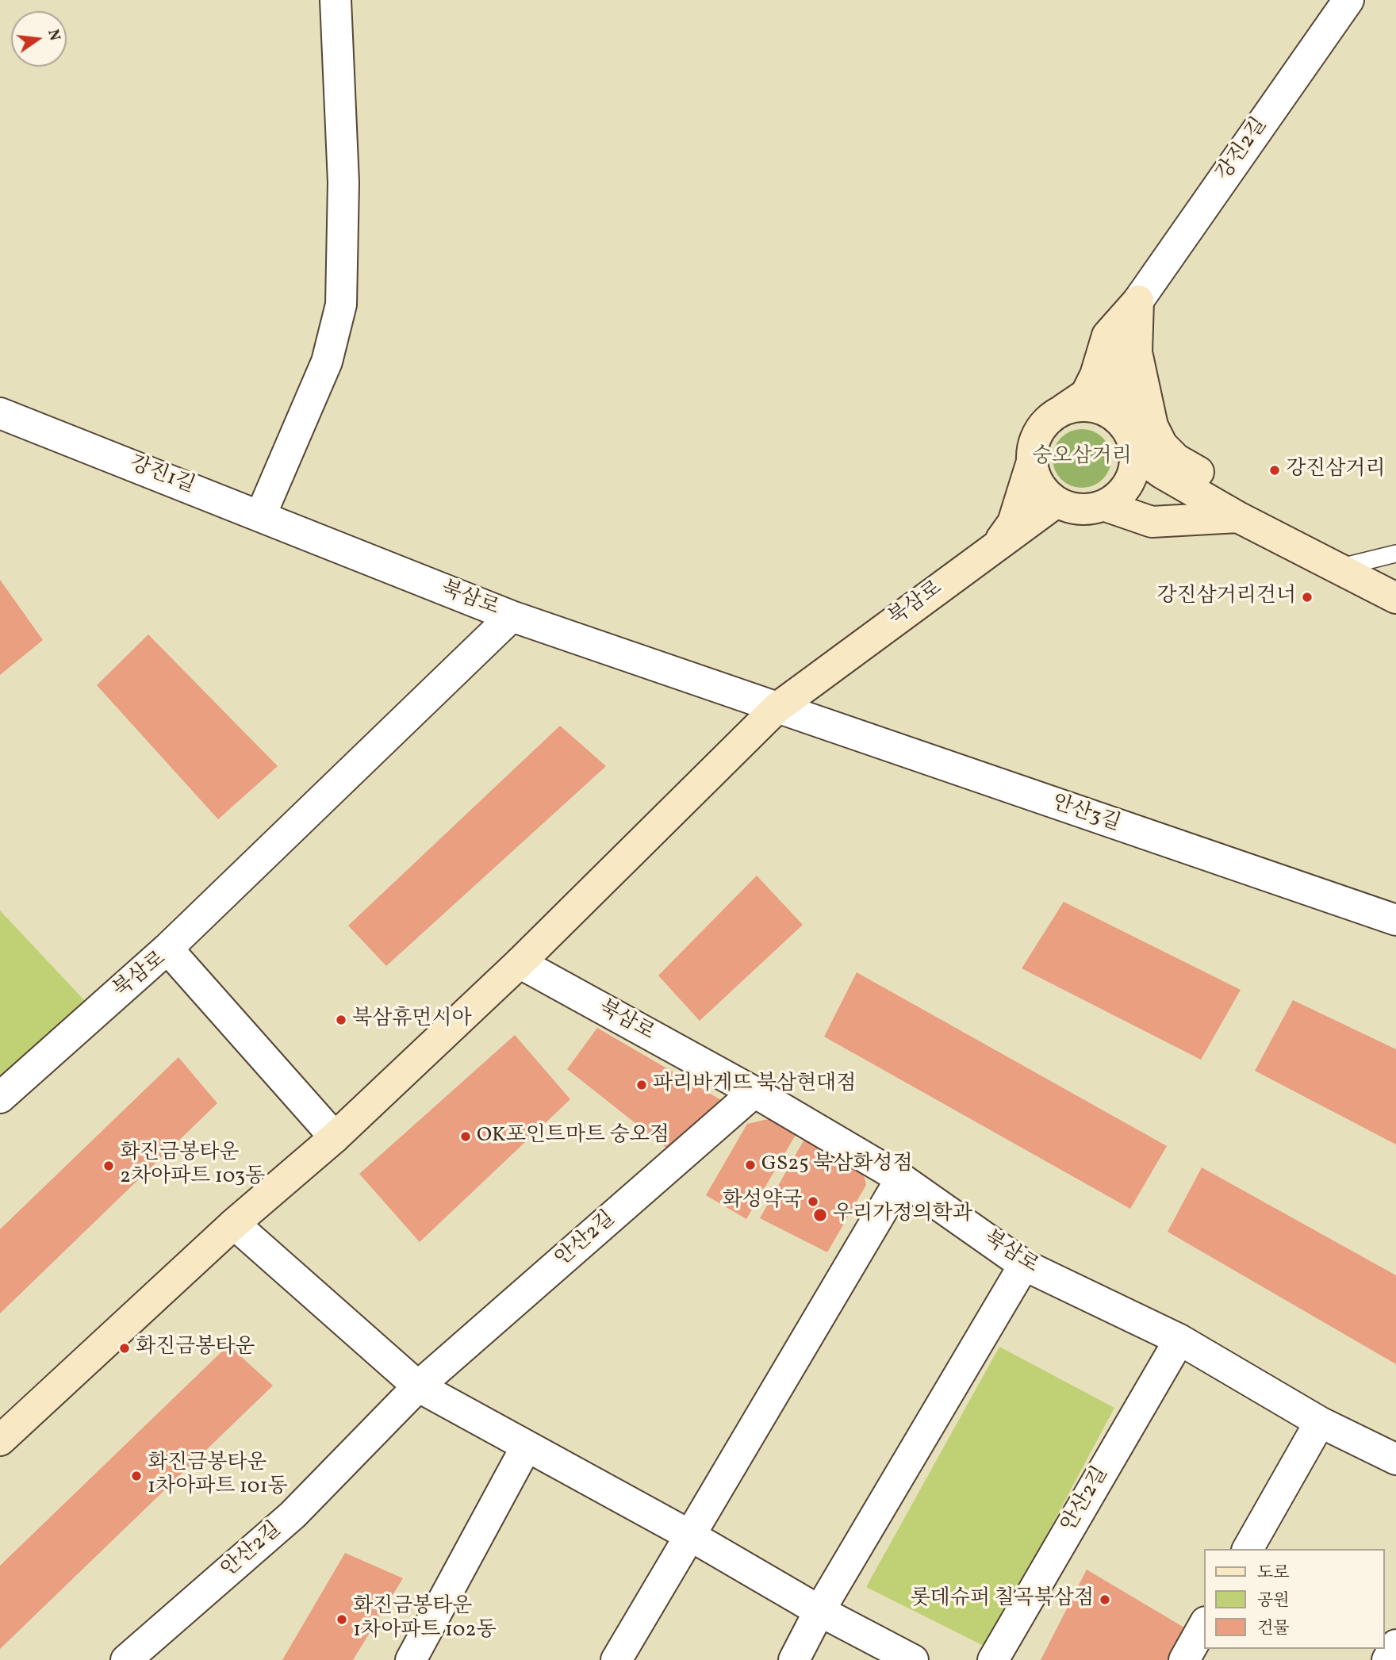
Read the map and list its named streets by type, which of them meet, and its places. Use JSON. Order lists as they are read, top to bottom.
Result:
{
  "streets": {
    "street": [
      "강진2길",
      "강진1길",
      "북삼로",
      "안산3길",
      "안산2길"
    ]
  },
  "crossings": [
    ["강진1길", "북삼로"],
    ["북삼로", "안산3길"],
    ["북삼로", "안산2길"]
  ],
  "parks": ["숭오삼거리"],
  "places": [
    "강진삼거리",
    "강진삼거리건너",
    "북삼휴먼시아",
    "파리바게뜨 북삼현대점",
    "OK포인트마트 숭오점",
    "GS25 북삼화성점",
    "화진금봉타운 2차아파트 103동",
    "화성약국",
    "우리가정의학과",
    "화진금봉타운",
    "화진금봉타운 1차아파트 101동",
    "롯데슈퍼 칠곡북삼점",
    "화진금봉타운 1차아파트 102동"
  ],
  "legend": ["도로", "공원", "건물"],
  "north": "right"
}
